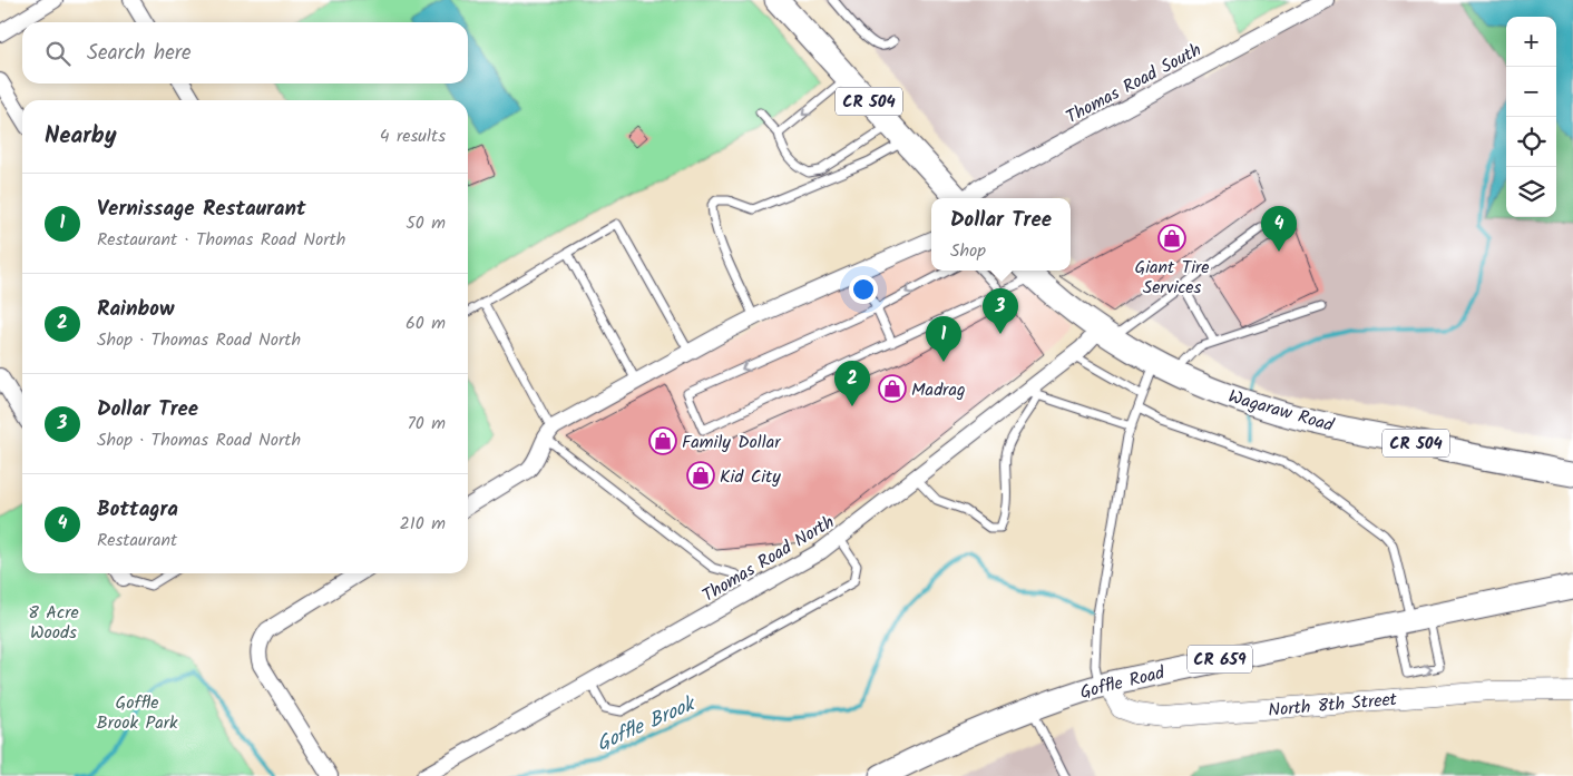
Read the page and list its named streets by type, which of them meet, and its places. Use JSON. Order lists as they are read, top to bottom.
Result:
{
  "streets": {
    "main road": [
      "CR 504",
      "Wagaraw Road",
      "CR 659",
      "Goffle Road"
    ],
    "street": ["Thomas Road South", "Thomas Road North", "North 8th Street"]
  },
  "crossings": [
    ["Wagaraw Road", "Thomas Road North"],
    ["Goffle Road", "North 8th Street"]
  ],
  "water": ["Goffle Brook"],
  "parks": ["8 Acre Woods", "Goffle Brook Park"],
  "places": {
    "shop": [
      "Giant Tire Services",
      "Madrag",
      "Family Dollar",
      "Kid City"
    ]
  },
  "page": {
    "map_buttons": ["+", "−"],
    "search": "Search here",
    "heading": ["Nearby", "4 results"],
    "list": [
      {
        "mark": "1",
        "name": "Vernissage Restaurant",
        "note": "Restaurant · Thomas Road North",
        "value": "50 m"
      },
      {
        "mark": "2",
        "name": "Rainbow",
        "note": "Shop · Thomas Road North",
        "value": "60 m"
      },
      {
        "mark": "3",
        "name": "Dollar Tree",
        "note": "Shop · Thomas Road North",
        "value": "70 m"
      },
      {
        "mark": "4",
        "name": "Bottagra",
        "note": "Restaurant",
        "value": "210 m"
      }
    ],
    "popup": ["Dollar Tree", "Shop"],
    "pins": [
      "4",
      "3",
      "1",
      "2"
    ]
  }
}
